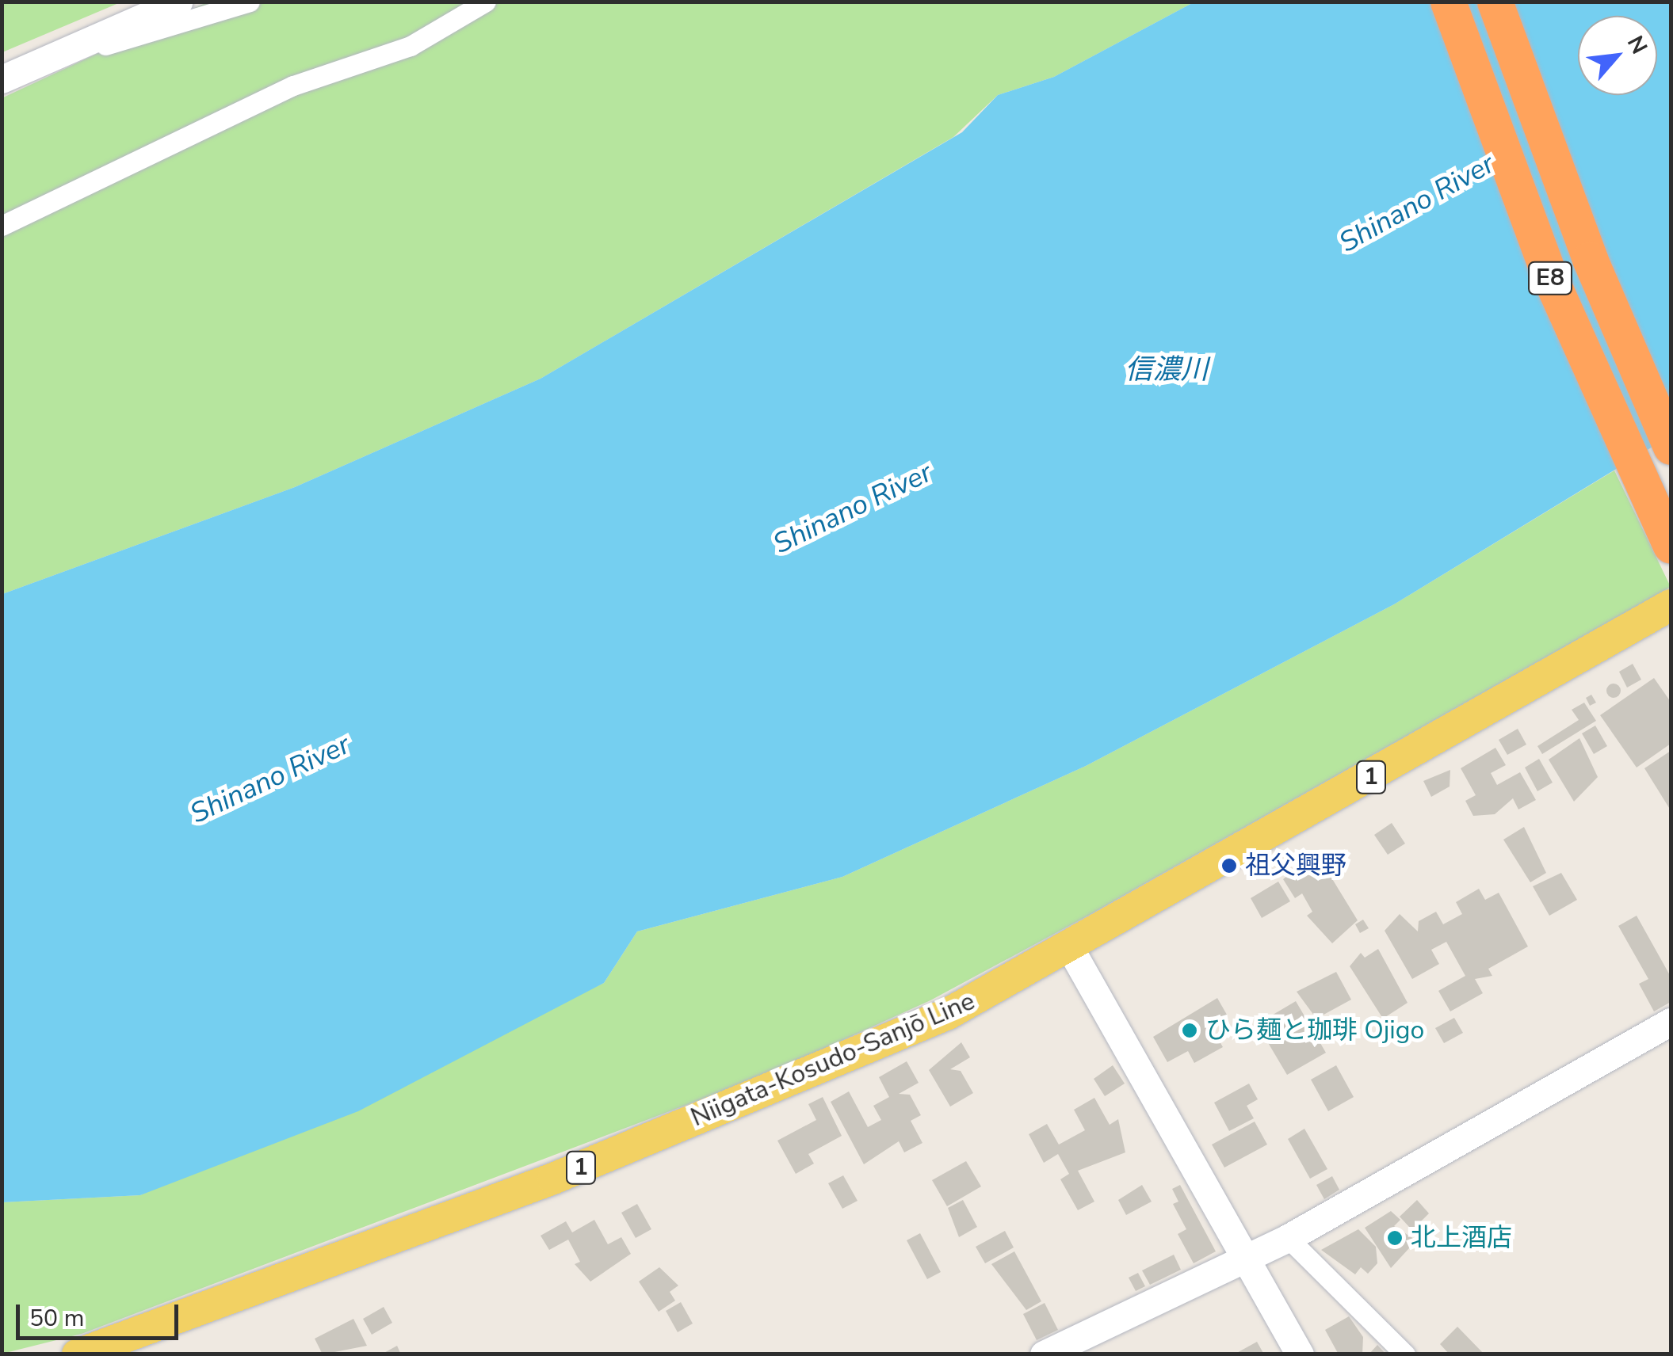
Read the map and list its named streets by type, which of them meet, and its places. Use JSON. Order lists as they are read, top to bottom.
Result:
{
  "streets": {
    "highway": ["E8"],
    "main road": ["1", "Niigata-Kosudo-Sanjō Line"]
  },
  "water": ["Shinano River", "信濃川"],
  "places": ["祖父興野", "ひら麺と珈琲 Ojigo", "北上酒店"],
  "scale_bar": "50 m",
  "north": "top right"
}
